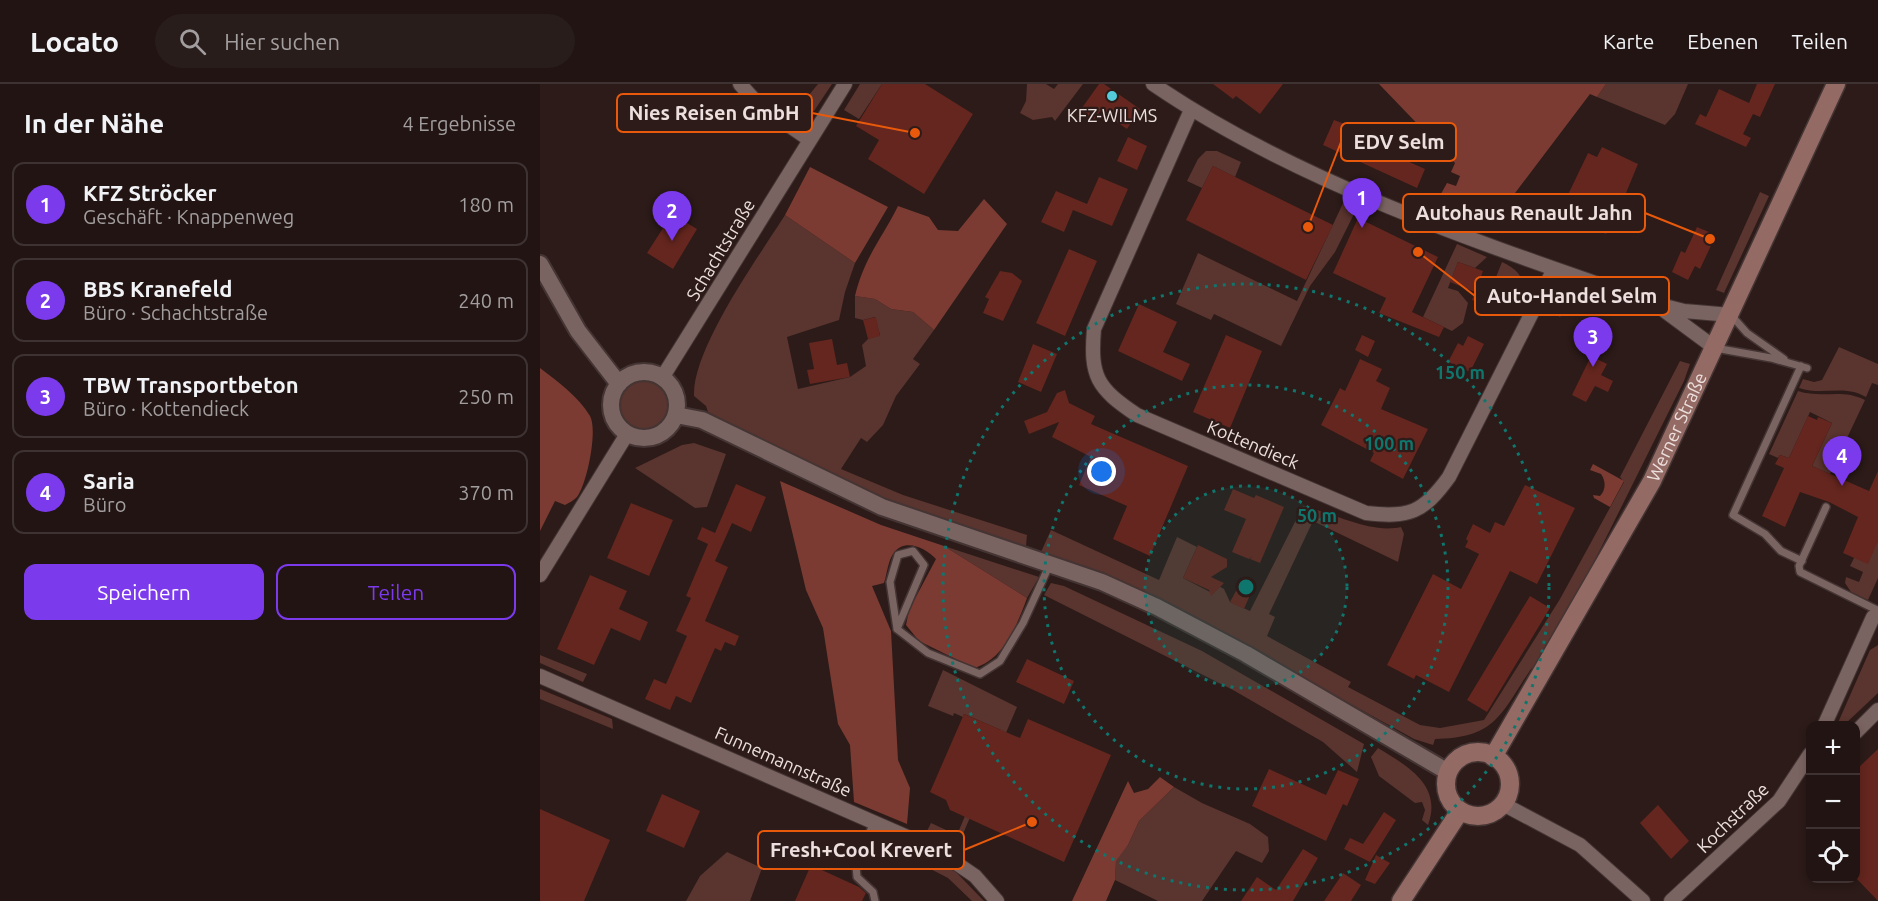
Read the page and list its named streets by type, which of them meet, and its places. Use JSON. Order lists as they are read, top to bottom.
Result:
{
  "streets": {
    "main road": ["Werner Straße"],
    "street": [
      "Schachtstraße",
      "Kottendieck",
      "Funnemannstraße",
      "Kochstraße"
    ]
  },
  "places": [
    "KFZ-WILMS",
    "Nies Reisen GmbH",
    "EDV Selm",
    "Autohaus Renault Jahn",
    "Auto-Handel Selm",
    "Fresh+Cool Krevert"
  ],
  "page": {
    "header": "Locato",
    "search": "Hier suchen",
    "nav": ["Karte", "Ebenen", "Teilen"],
    "heading": ["In der Nähe", "4 Ergebnisse"],
    "list": [
      {
        "mark": "1",
        "name": "KFZ Ströcker",
        "note": "Geschäft · Knappenweg",
        "value": "180 m"
      },
      {
        "mark": "2",
        "name": "BBS Kranefeld",
        "note": "Büro · Schachtstraße",
        "value": "240 m"
      },
      {
        "mark": "3",
        "name": "TBW Transportbeton",
        "note": "Büro · Kottendieck",
        "value": "250 m"
      },
      {
        "mark": "4",
        "name": "Saria",
        "note": "Büro",
        "value": "370 m"
      }
    ],
    "pins": [
      "1",
      "2",
      "3",
      "4"
    ],
    "buttons": ["Speichern", "Teilen"],
    "map_buttons": ["+", "−"]
  },
  "rings": ["150 m", "100 m", "50 m"]
}
